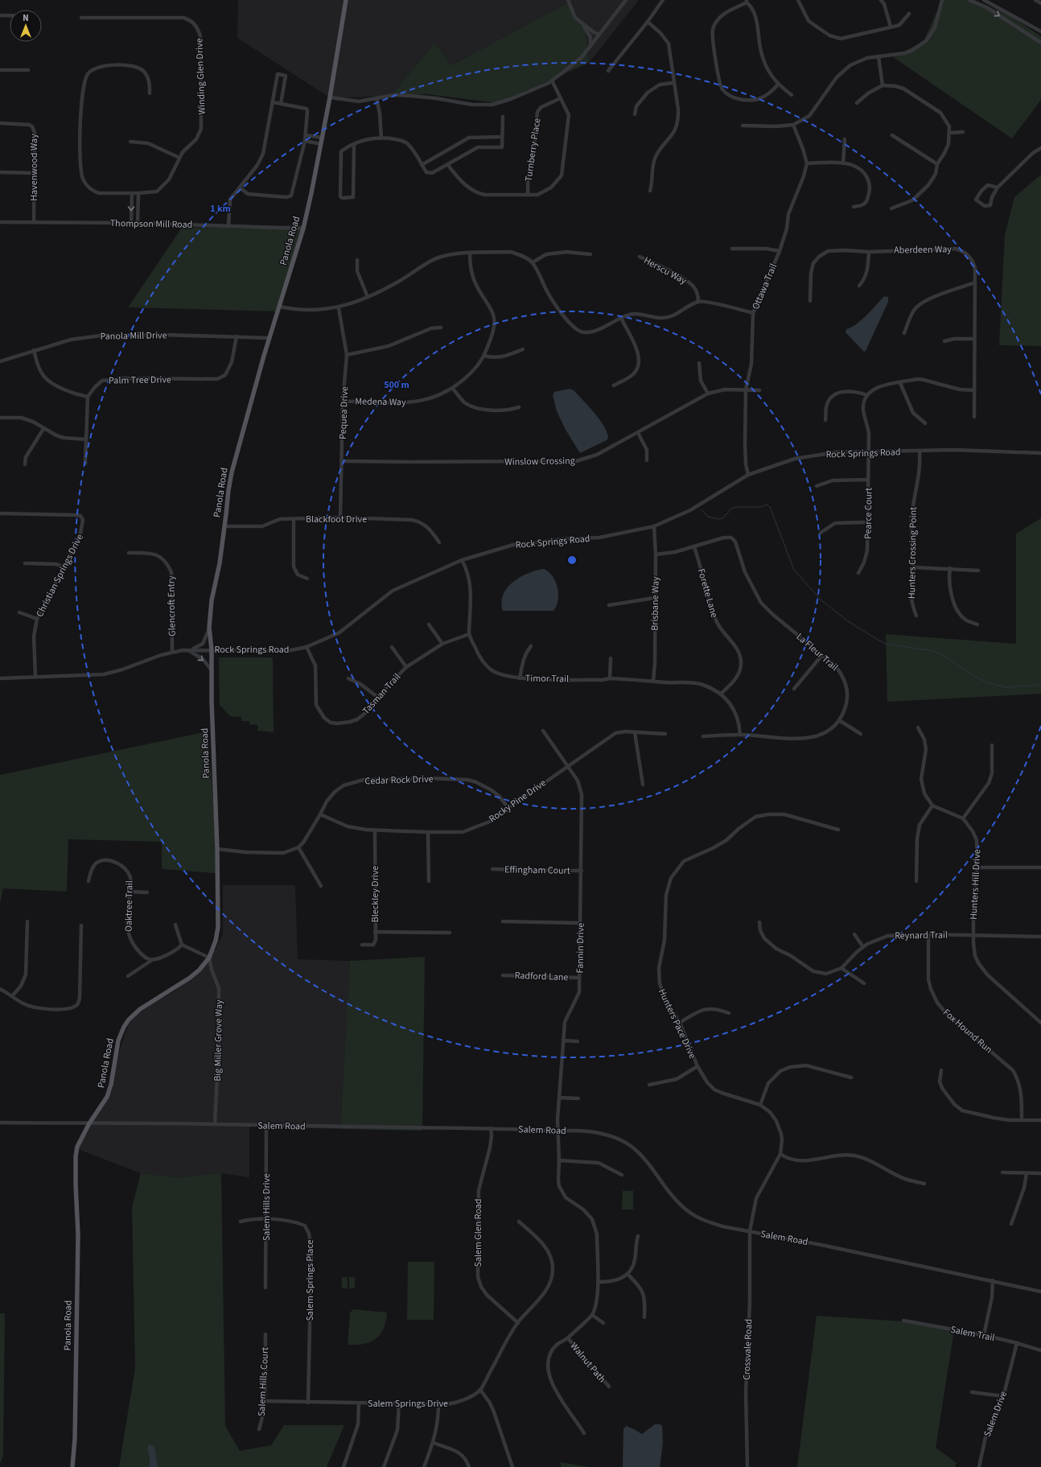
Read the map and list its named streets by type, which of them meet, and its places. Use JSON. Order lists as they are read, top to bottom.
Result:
{
  "streets": {
    "main road": ["Panola Road"],
    "street": [
      "Winding Glen Drive",
      "Turnberry Place",
      "Havenwood Way",
      "Thompson Mill Road",
      "Aberdeen Way",
      "Herscu Way",
      "Ottawa Trail",
      "Panola Mill Drive",
      "Palm Tree Drive",
      "Medena Way",
      "Pequea Drive",
      "Rock Springs Road",
      "Winslow Crossing",
      "Pearce Court",
      "Blackfoot Drive",
      "Hunters Crossing Point",
      "Christian Springs Drive",
      "Forette Lane",
      "Brisbane Way",
      "Glencroft Entry",
      "La Fleur Trail",
      "Timor Trail",
      "Tasman Trail",
      "Cedar Rock Drive",
      "Rocky Pine Drive",
      "Effingham Court",
      "Hunters Hill Drive",
      "Bleckley Drive",
      "Oaktree Trail",
      "Reynard Trail",
      "Fannin Drive",
      "Radford Lane",
      "Hunters Pace Drive",
      "Fox Hound Run",
      "Big Miller Grove Way",
      "Salem Road",
      "Salem Hills Drive",
      "Salem Glen Road",
      "Salem Springs Place",
      "Salem Trail",
      "Crossvale Road",
      "Walnut Path",
      "Salem Hills Court",
      "Salem Springs Drive",
      "Salem Drive"
    ]
  },
  "crossings": [
    ["Havenwood Way", "Thompson Mill Road"],
    ["Thompson Mill Road", "Panola Road"],
    ["Panola Road", "Panola Mill Drive"],
    ["Panola Road", "Rock Springs Road"],
    ["Panola Road", "Blackfoot Drive"],
    ["Panola Road", "Cedar Rock Drive"],
    ["Panola Road", "Big Miller Grove Way"],
    ["Panola Road", "Salem Road"],
    ["Ottawa Trail", "Rock Springs Road"],
    ["Ottawa Trail", "Winslow Crossing"],
    ["Panola Mill Drive", "Palm Tree Drive"],
    ["Medena Way", "Pequea Drive"],
    ["Pequea Drive", "Winslow Crossing"],
    ["Pequea Drive", "Blackfoot Drive"],
    ["Rock Springs Road", "Pearce Court"],
    ["Rock Springs Road", "Hunters Crossing Point"],
    ["Rock Springs Road", "Christian Springs Drive"],
    ["Rock Springs Road", "Brisbane Way"],
    ["Rock Springs Road", "Glencroft Entry"],
    ["Rock Springs Road", "Timor Trail"],
    ["Rock Springs Road", "Tasman Trail"],
    ["Forette Lane", "La Fleur Trail"],
    ["Forette Lane", "Timor Trail"],
    ["Brisbane Way", "La Fleur Trail"],
    ["Brisbane Way", "Timor Trail"],
    ["Timor Trail", "Tasman Trail"],
    ["Cedar Rock Drive", "Rocky Pine Drive"],
    ["Rocky Pine Drive", "Bleckley Drive"],
    ["Rocky Pine Drive", "Fannin Drive"],
    ["Effingham Court", "Fannin Drive"],
    ["Hunters Hill Drive", "Reynard Trail"],
    ["Reynard Trail", "Fox Hound Run"],
    ["Fannin Drive", "Radford Lane"],
    ["Fannin Drive", "Salem Road"],
    ["Hunters Pace Drive", "Salem Road"],
    ["Hunters Pace Drive", "Crossvale Road"],
    ["Big Miller Grove Way", "Salem Road"],
    ["Salem Road", "Salem Hills Drive"],
    ["Salem Road", "Salem Glen Road"],
    ["Salem Road", "Crossvale Road"],
    ["Salem Hills Drive", "Salem Springs Place"],
    ["Salem Glen Road", "Salem Springs Drive"],
    ["Salem Springs Place", "Salem Springs Drive"],
    ["Salem Trail", "Salem Drive"],
    ["Salem Hills Court", "Salem Springs Drive"]
  ],
  "north": "top",
  "rings": ["1 km", "500 m"]
}
